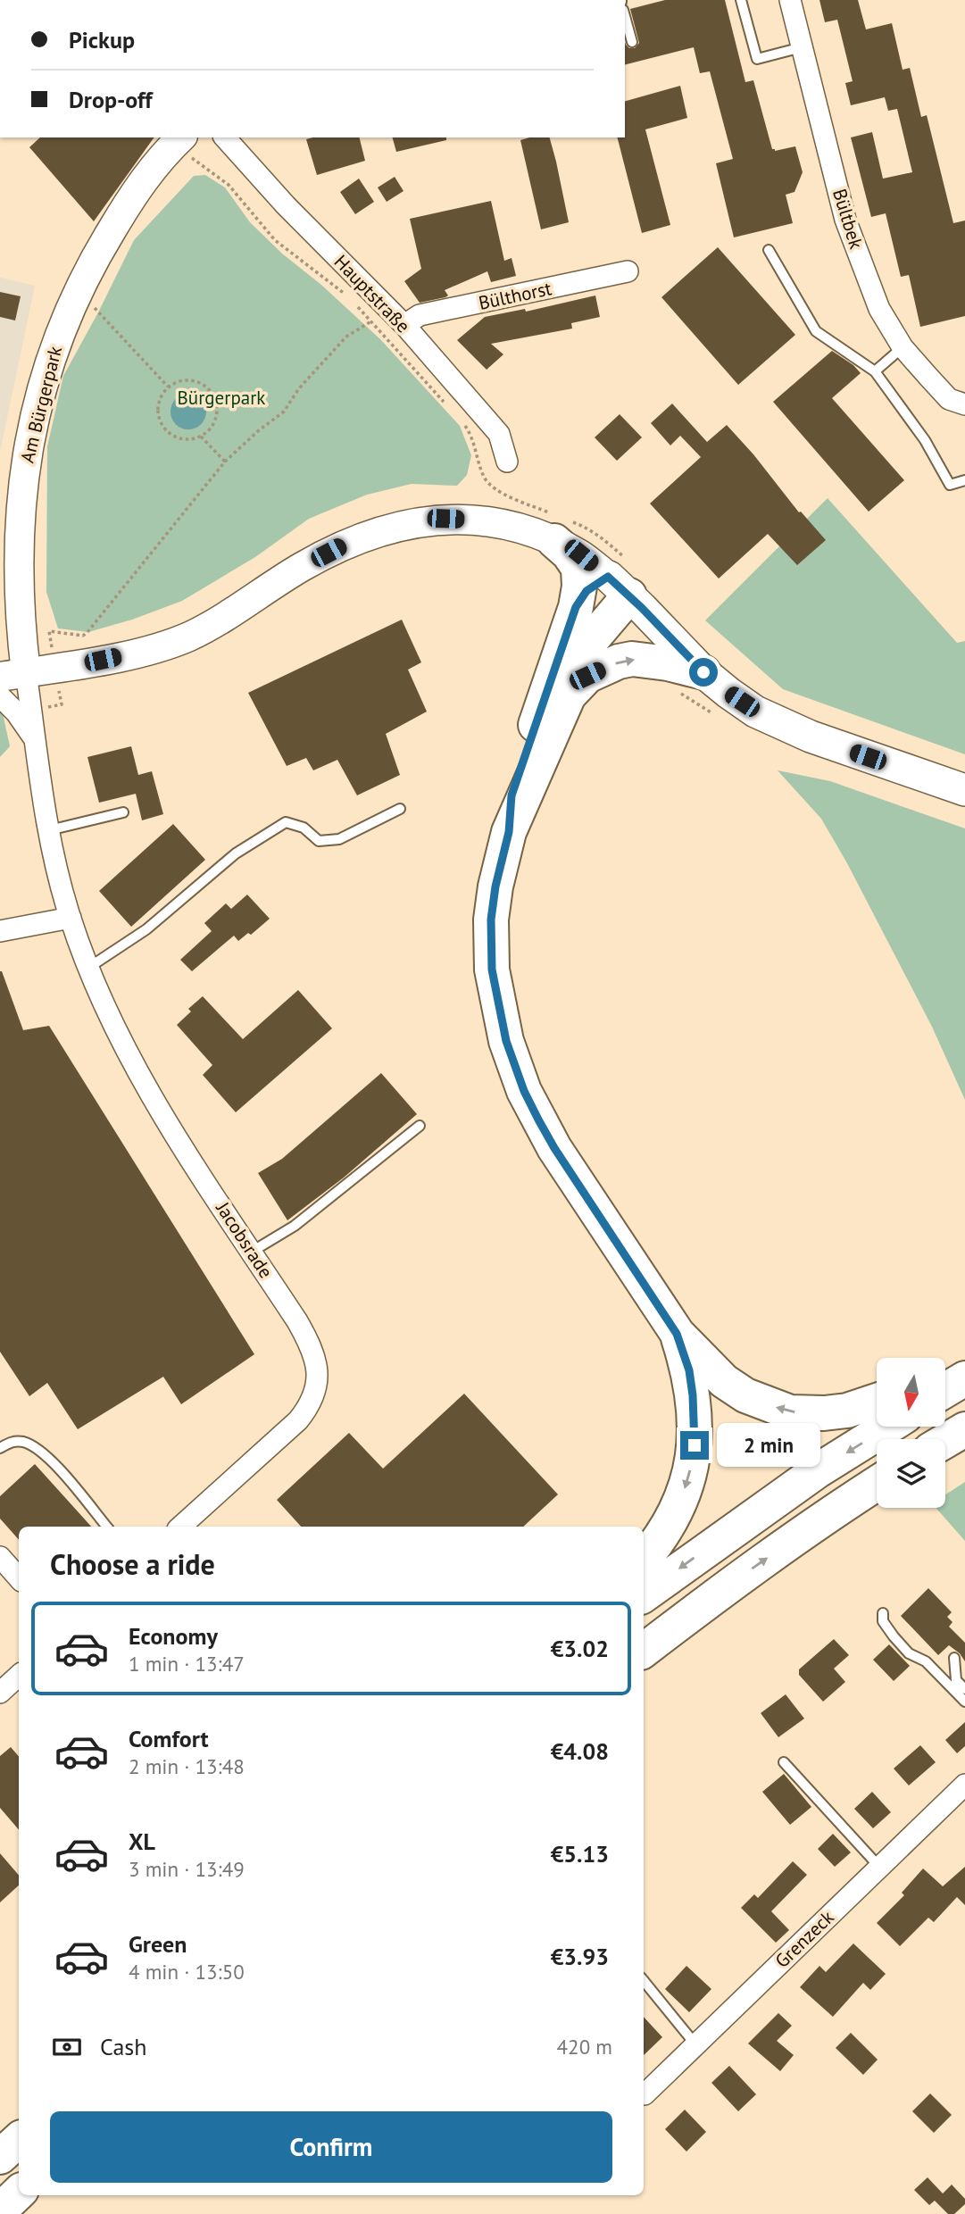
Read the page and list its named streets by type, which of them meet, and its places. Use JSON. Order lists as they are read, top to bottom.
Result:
{
  "streets": {
    "main road": ["Am Bürgerpark"],
    "street": [
      "Bültbek",
      "Hauptstraße",
      "Bülthorst",
      "Jacobsrade",
      "Grenzeck"
    ]
  },
  "crossings": [
    ["Hauptstraße", "Bülthorst"],
    ["Am Bürgerpark", "Jacobsrade"]
  ],
  "parks": ["Bürgerpark"],
  "north": "bottom",
  "page": {
    "banner": ["Pickup", "Drop-off"],
    "bubble": "2 min",
    "heading": "Choose a ride",
    "list": [
      {
        "name": "Economy",
        "note": "1 min · 13:47",
        "value": "€3.02"
      },
      {
        "name": "Comfort",
        "note": "2 min · 13:48",
        "value": "€4.08"
      },
      {
        "name": "XL",
        "note": "3 min · 13:49",
        "value": "€5.13"
      },
      {
        "name": "Green",
        "note": "4 min · 13:50",
        "value": "€3.93"
      }
    ],
    "pay": ["Cash", "420 m"],
    "buttons": "Confirm"
  }
}
